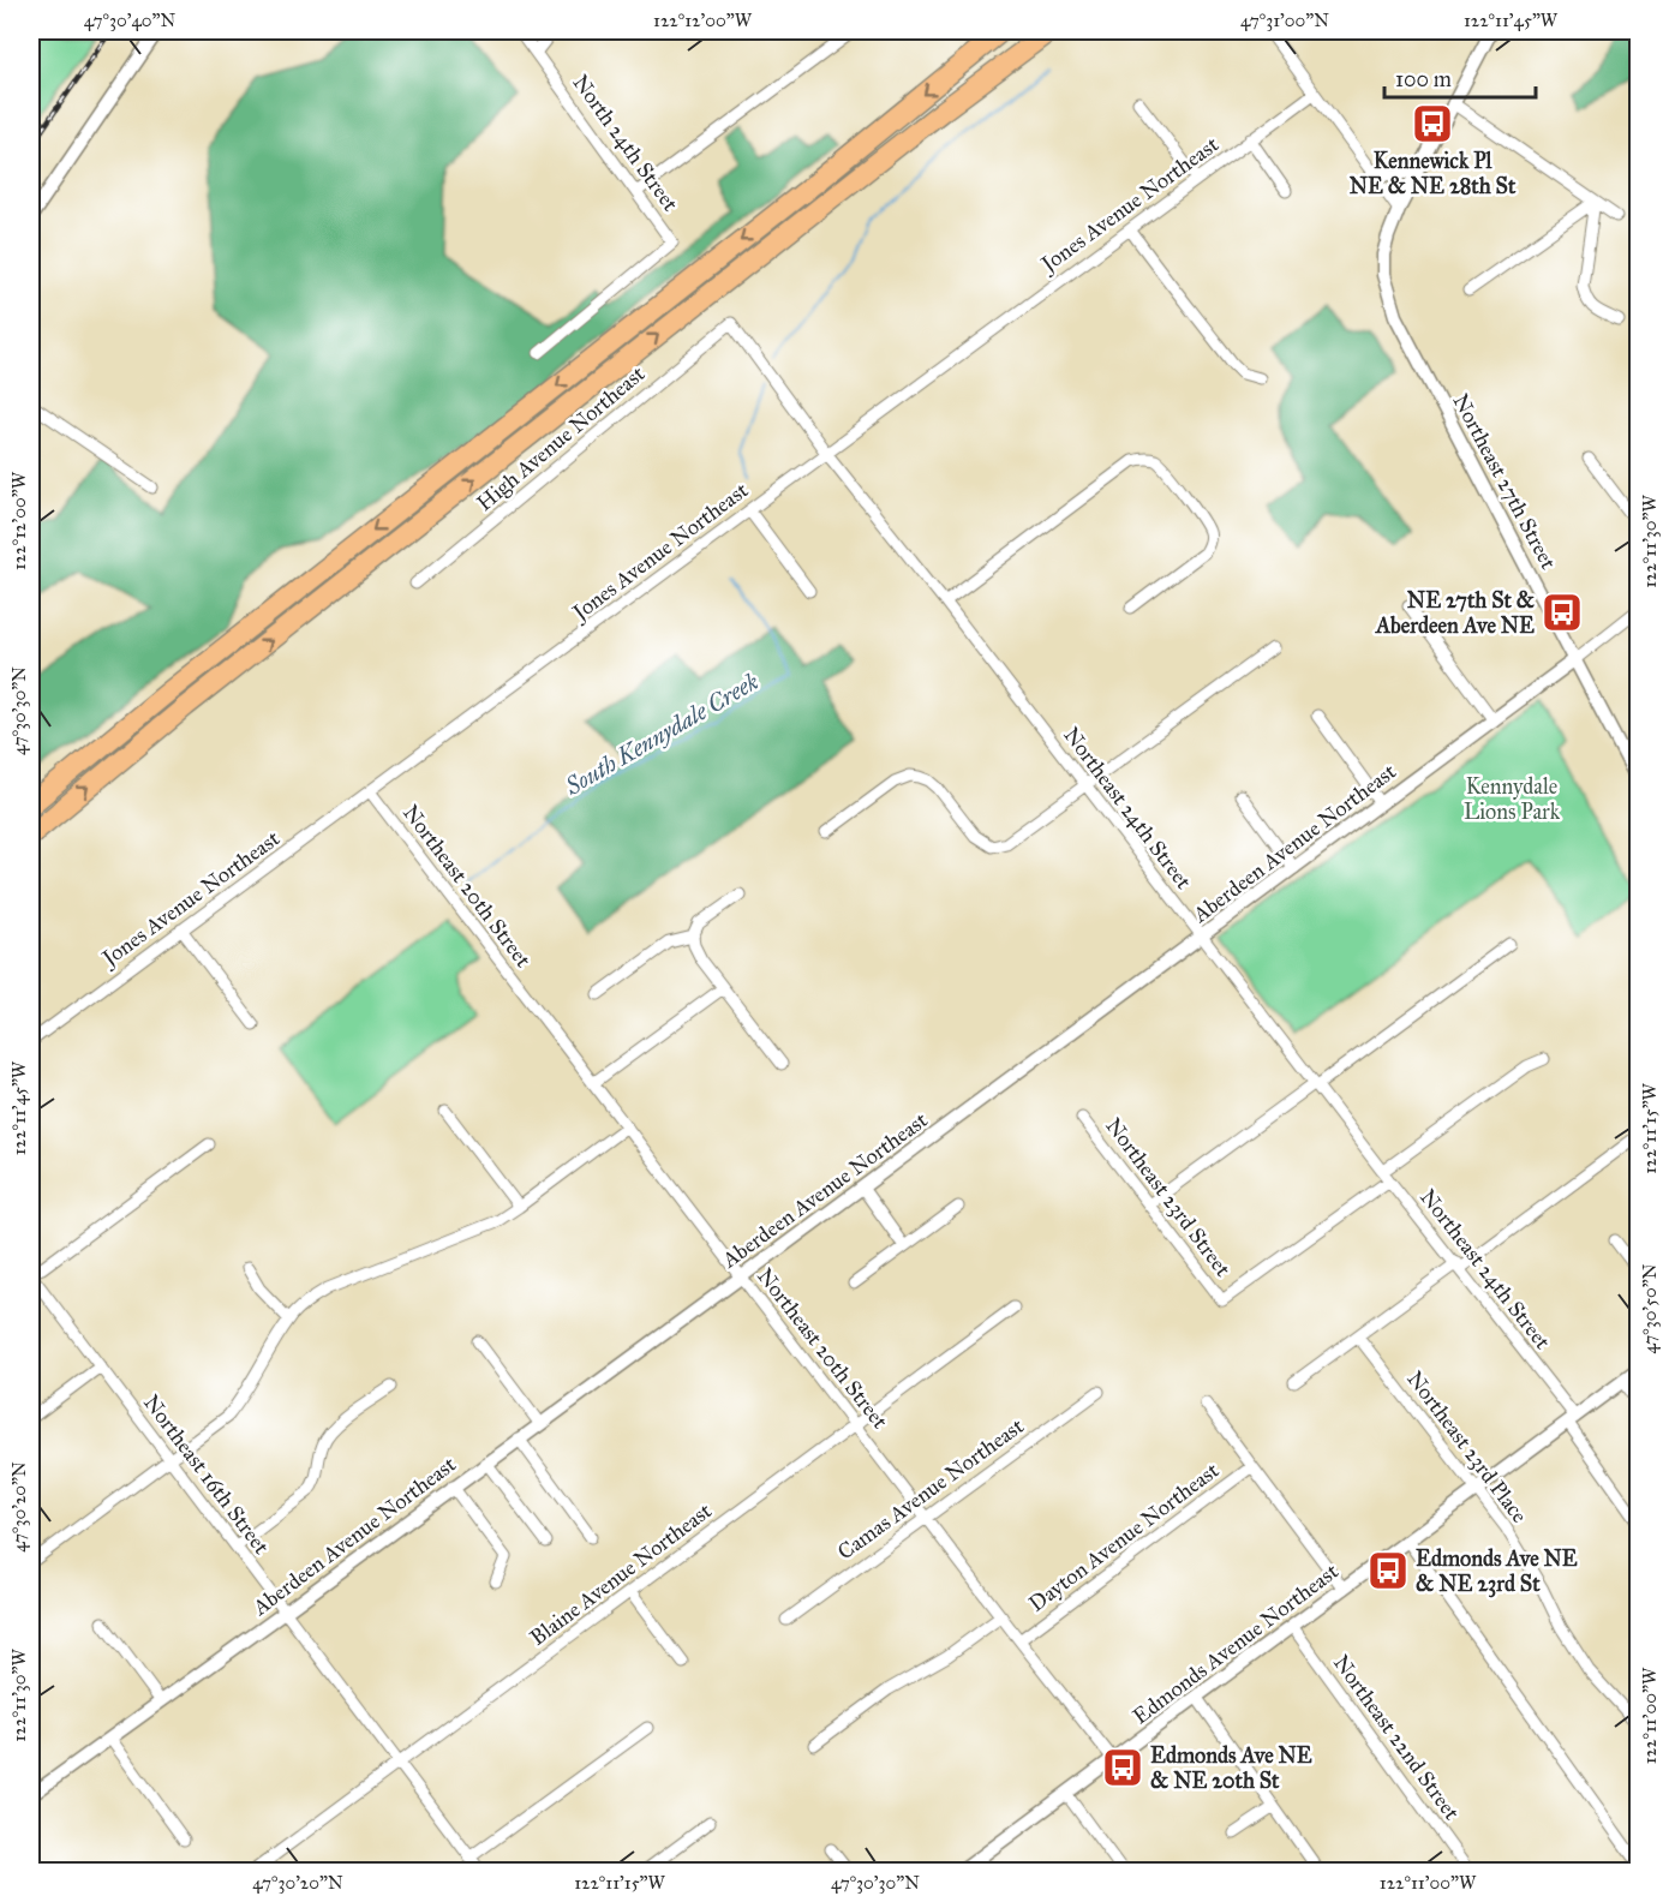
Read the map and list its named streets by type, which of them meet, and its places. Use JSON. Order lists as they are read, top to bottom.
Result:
{
  "streets": {
    "street": [
      "North 24th Street",
      "Jones Avenue Northeast",
      "High Avenue Northeast",
      "Northeast 27th Street",
      "Northeast 24th Street",
      "Aberdeen Avenue Northeast",
      "Northeast 20th Street",
      "Northeast 23rd Street",
      "Northeast 23rd Place",
      "Northeast 16th Street",
      "Camas Avenue Northeast",
      "Dayton Avenue Northeast",
      "Blaine Avenue Northeast",
      "Edmonds Avenue Northeast",
      "Northeast 22nd Street"
    ]
  },
  "crossings": [
    ["Jones Avenue Northeast", "Northeast 24th Street"],
    ["Jones Avenue Northeast", "Northeast 20th Street"],
    ["High Avenue Northeast", "Northeast 24th Street"],
    ["Northeast 27th Street", "Aberdeen Avenue Northeast"],
    ["Northeast 24th Street", "Aberdeen Avenue Northeast"],
    ["Northeast 24th Street", "Northeast 23rd Street"],
    ["Northeast 24th Street", "Edmonds Avenue Northeast"],
    ["Aberdeen Avenue Northeast", "Northeast 20th Street"],
    ["Aberdeen Avenue Northeast", "Northeast 16th Street"],
    ["Northeast 20th Street", "Camas Avenue Northeast"],
    ["Northeast 20th Street", "Dayton Avenue Northeast"],
    ["Northeast 20th Street", "Blaine Avenue Northeast"],
    ["Northeast 20th Street", "Edmonds Avenue Northeast"],
    ["Northeast 23rd Place", "Edmonds Avenue Northeast"],
    ["Northeast 16th Street", "Blaine Avenue Northeast"],
    ["Edmonds Avenue Northeast", "Northeast 22nd Street"]
  ],
  "water": ["South Kennydale Creek"],
  "parks": ["Kennydale Lions Park"],
  "places": {
    "bus stop": [
      "Kennewick Pl NE & NE 28th St",
      "NE 27th St & Aberdeen Ave NE",
      "Edmonds Ave NE & NE 23rd St",
      "Edmonds Ave NE & NE 20th St"
    ]
  },
  "scale_bar": "100 m",
  "coordinates": [
    "47°30'40\"N",
    "122°12'00\"W",
    "47°31'00\"N",
    "122°11'45\"W",
    "122°11'30\"W",
    "47°30'30\"N",
    "122°11'15\"W",
    "47°30'50\"N",
    "47°30'20\"N",
    "122°11'00\"W"
  ]
}
